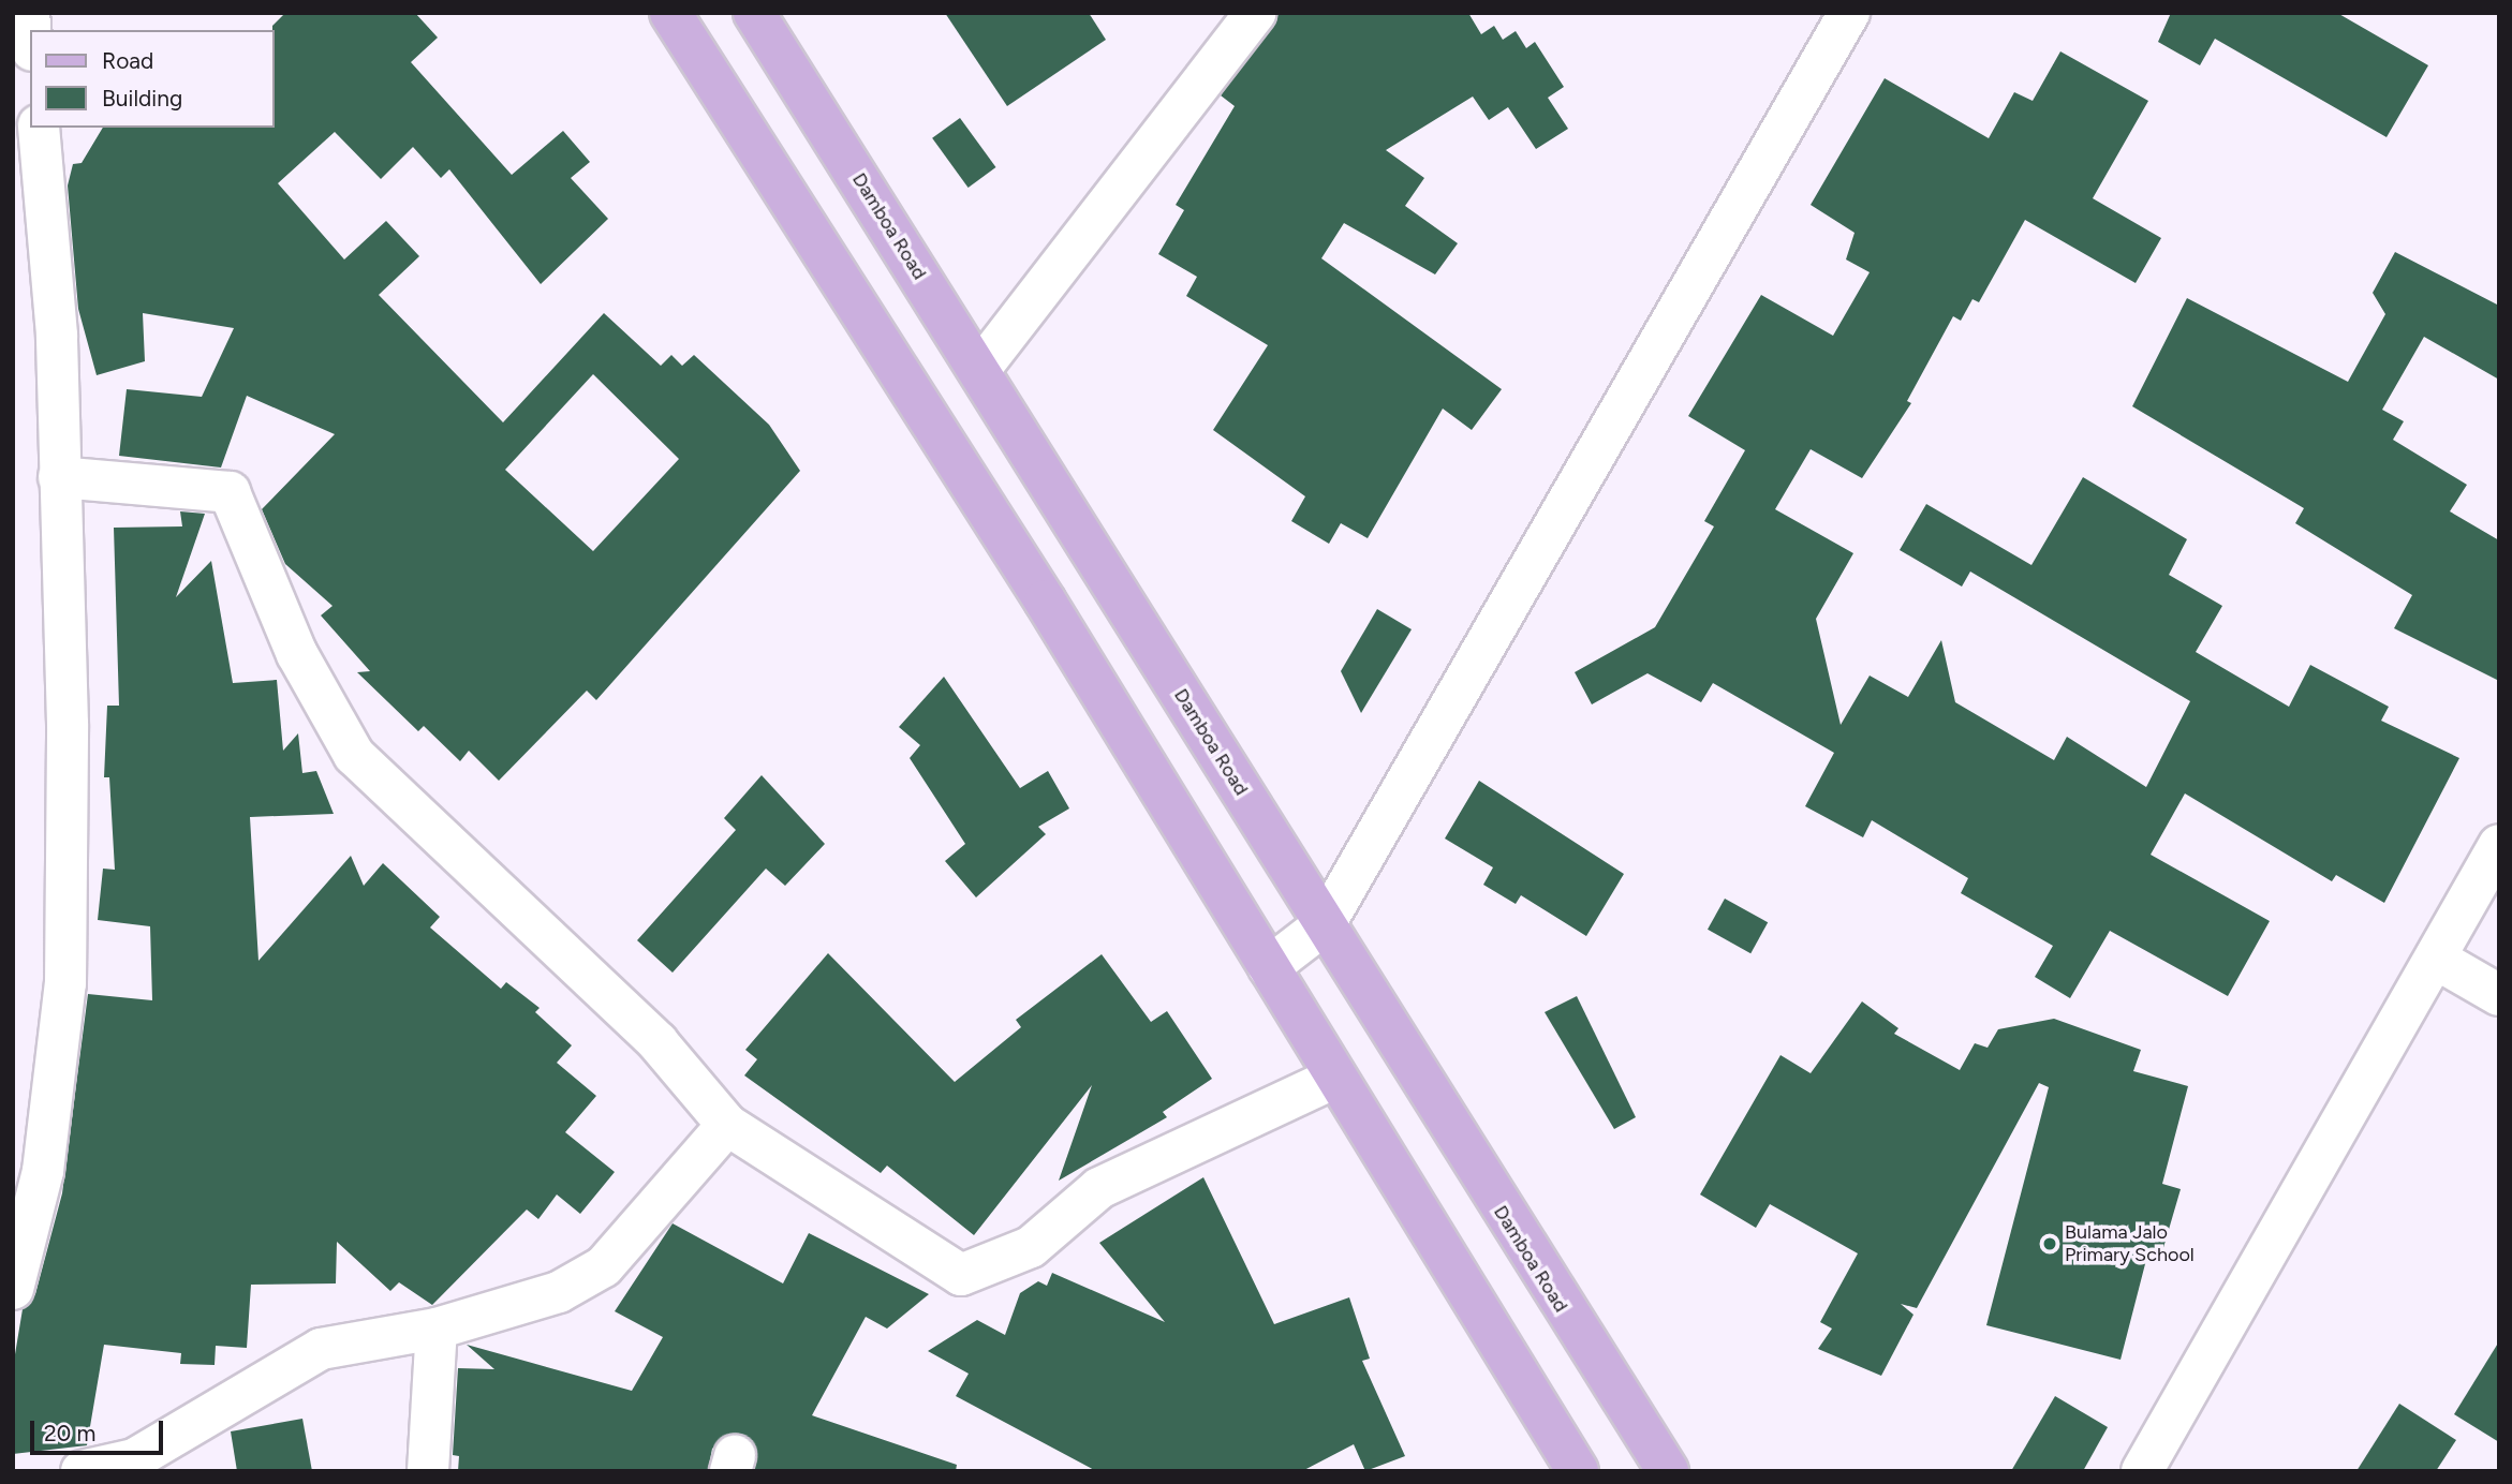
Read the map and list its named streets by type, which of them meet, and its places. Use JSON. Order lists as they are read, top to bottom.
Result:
{
  "streets": {
    "main road": ["Damboa Road"]
  },
  "places": ["Bulama Jalo Primary School"],
  "legend": ["Road", "Building"],
  "scale_bar": "20 m"
}
